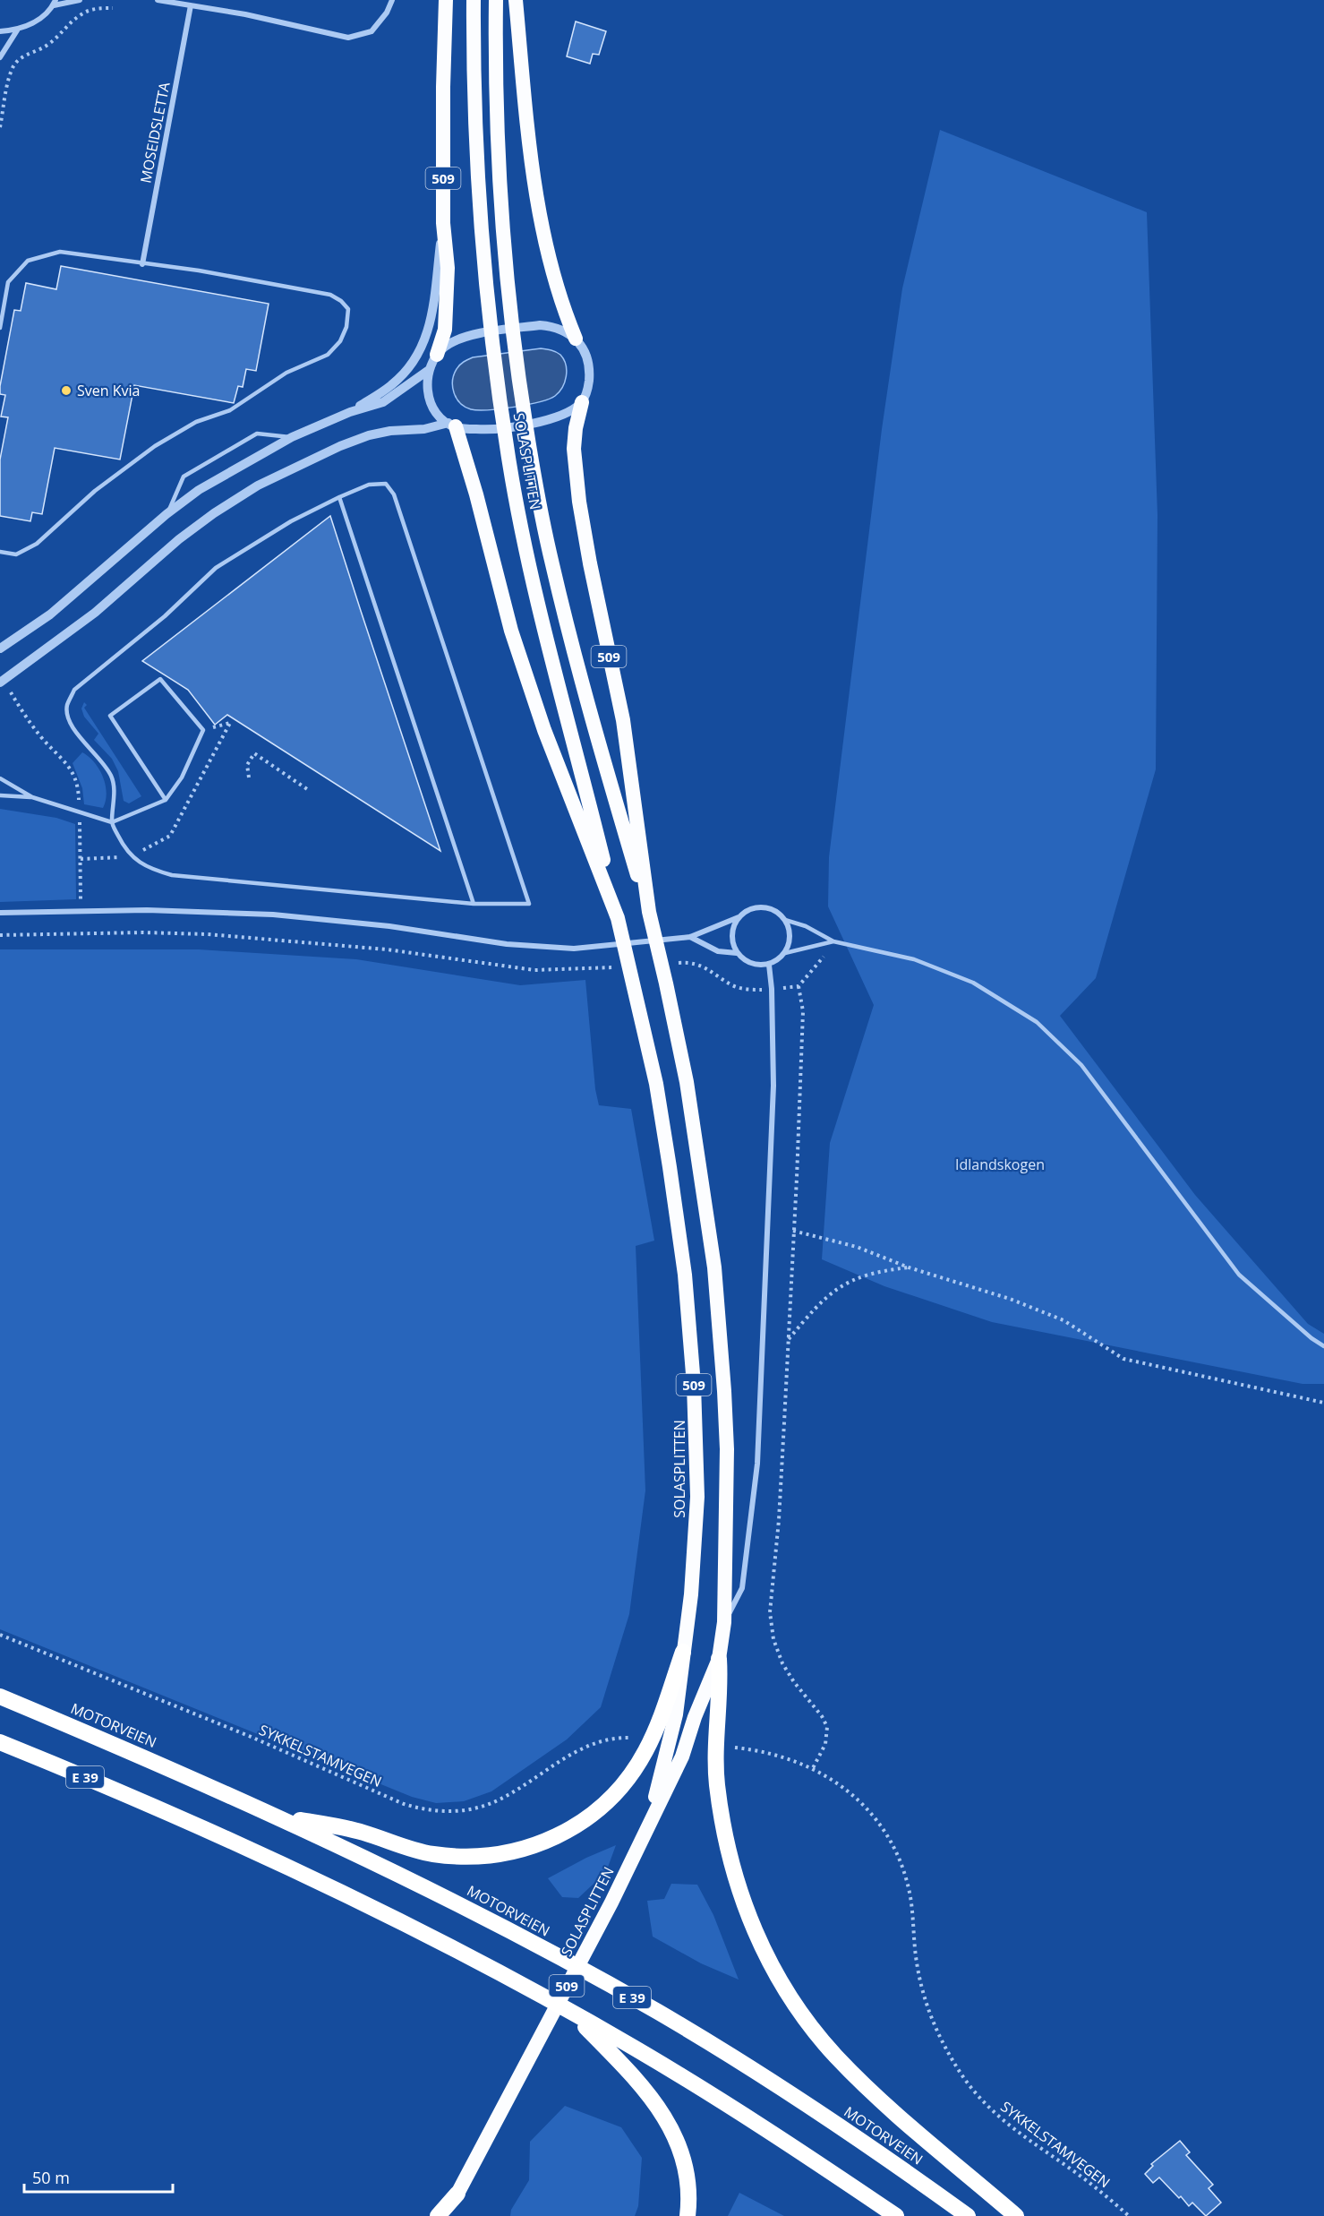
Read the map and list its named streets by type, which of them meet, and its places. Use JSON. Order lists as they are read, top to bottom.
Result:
{
  "streets": {
    "highway": [
      "509",
      "SOLASPLITTEN",
      "MOTORVEIEN",
      "E 39"
    ],
    "street": ["MOSEIDSLETTA"],
    "path": ["SYKKELSTAMVEGEN"]
  },
  "crossings": [
    ["509", "SOLASPLITTEN"],
    ["SOLASPLITTEN", "E 39"],
    ["MOTORVEIEN", "E 39"]
  ],
  "parks": ["Idlandskogen"],
  "places": ["Sven Kvia"],
  "scale_bar": "50 m"
}
